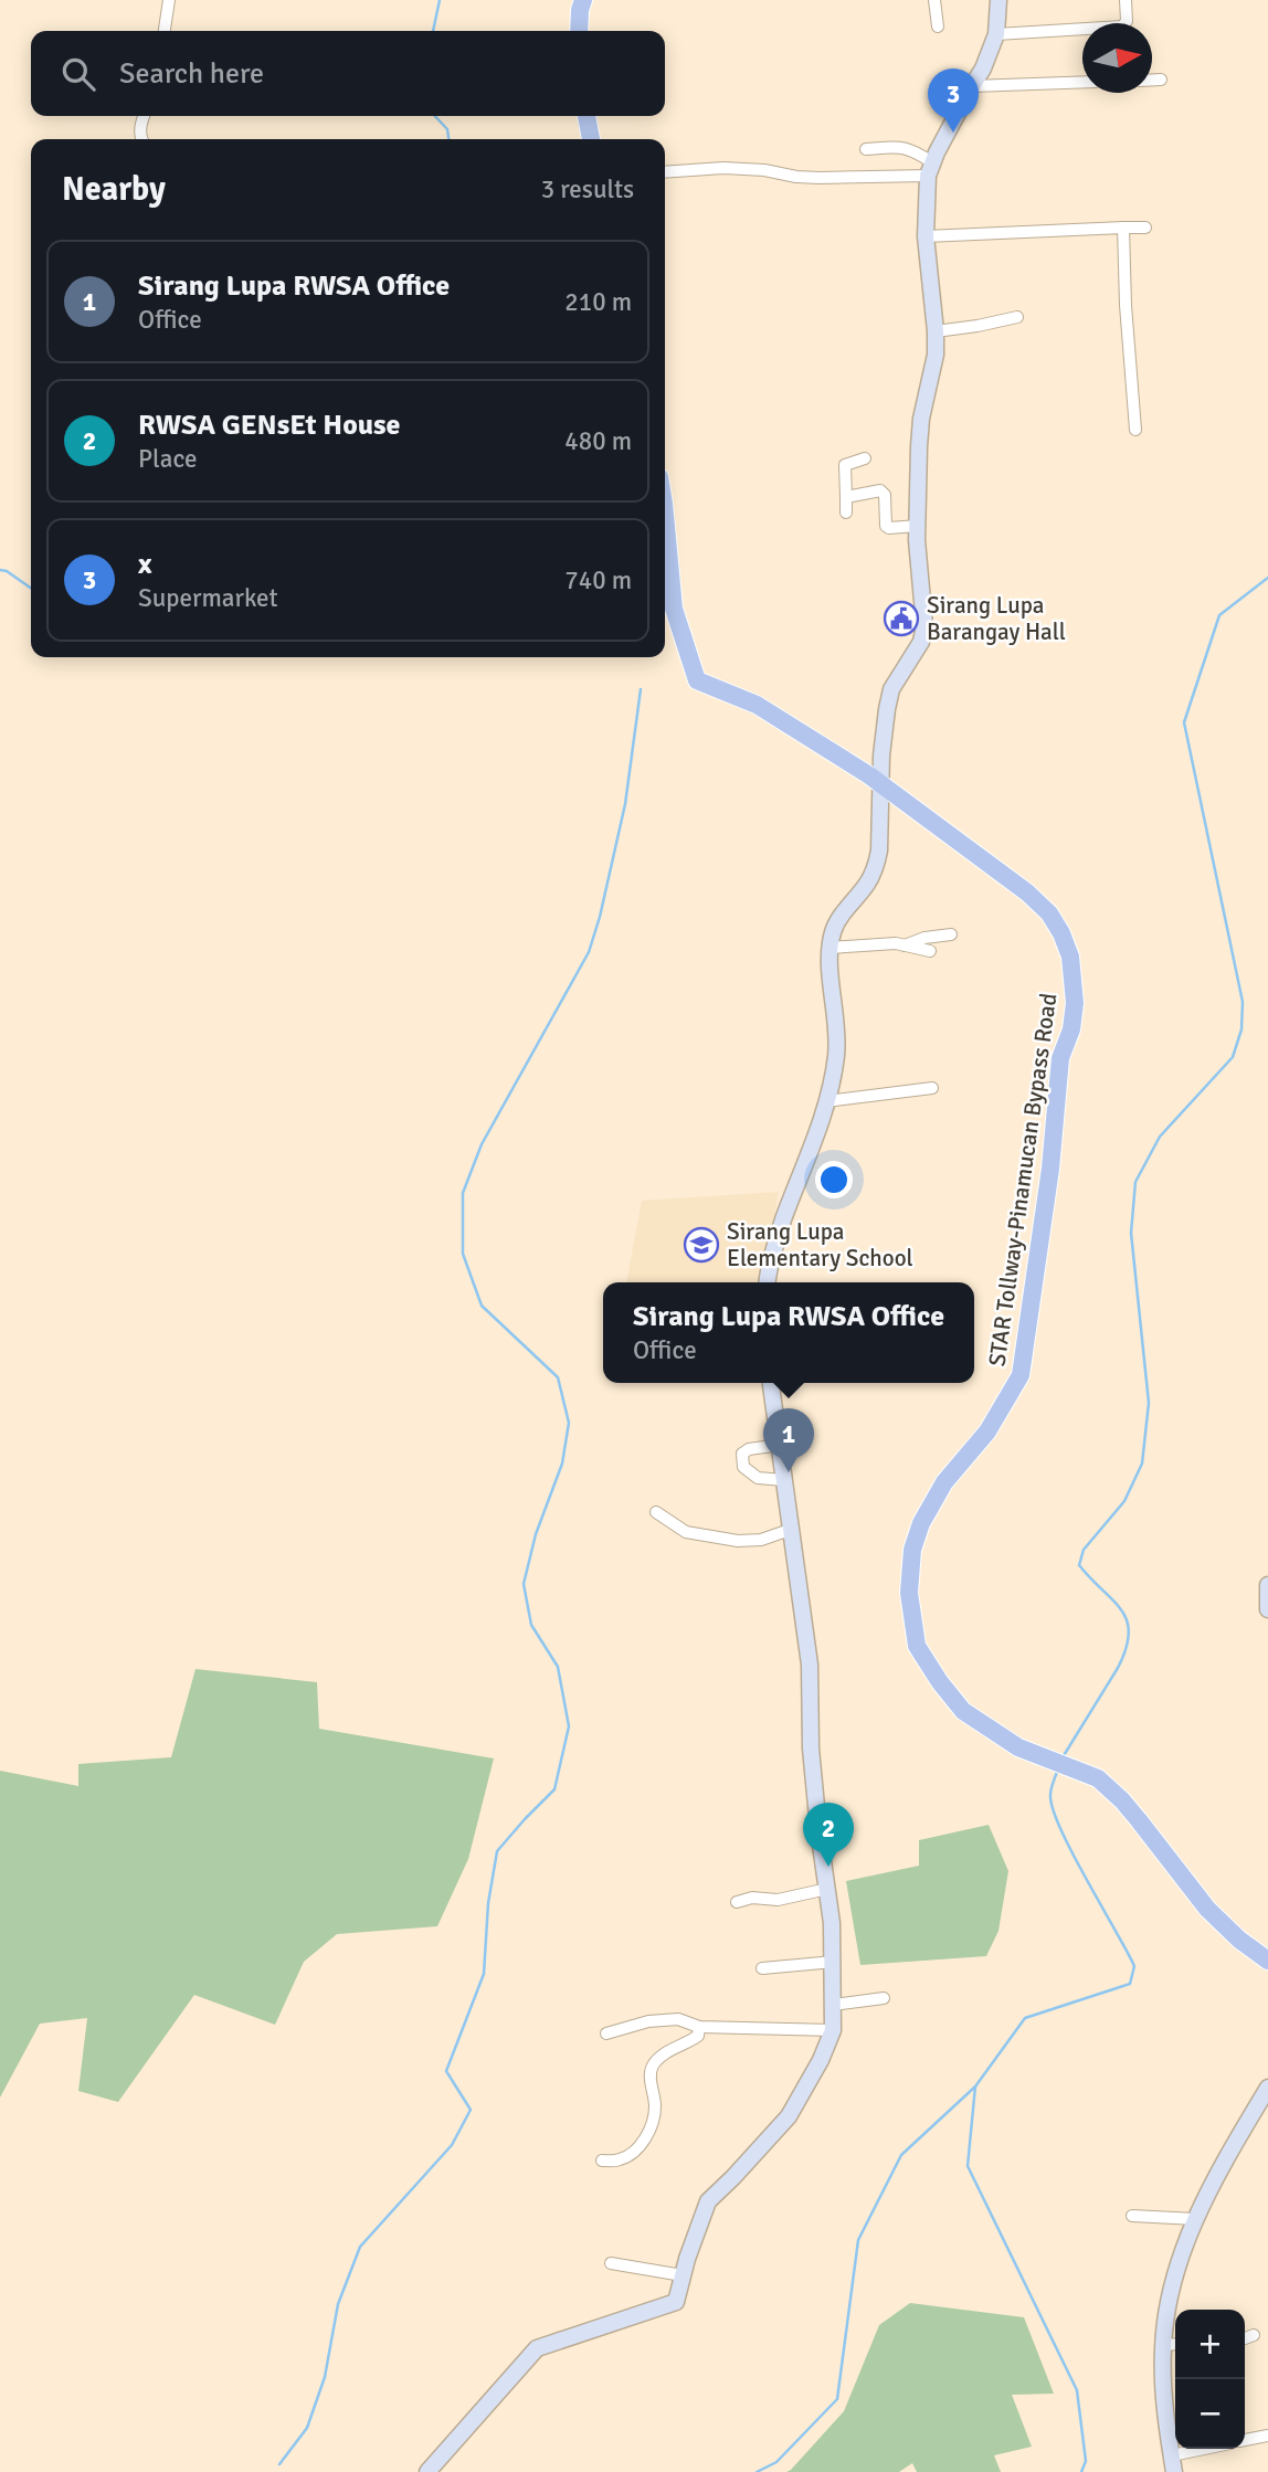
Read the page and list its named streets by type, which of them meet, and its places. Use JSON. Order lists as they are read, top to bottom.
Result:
{
  "streets": {
    "main road": ["STAR Tollway-Pinamucan Bypass Road"]
  },
  "places": {
    "public building": ["Sirang Lupa Barangay Hall"],
    "school or university": ["Sirang Lupa Elementary School"]
  },
  "north": "right",
  "page": {
    "search": "Search here",
    "pins": ["3", "1", "2"],
    "heading": ["Nearby", "3 results"],
    "list": [
      {
        "mark": "1",
        "name": "Sirang Lupa RWSA Office",
        "note": "Office",
        "value": "210 m"
      },
      {
        "mark": "2",
        "name": "RWSA GENsEt House",
        "note": "Place",
        "value": "480 m"
      },
      {
        "mark": "3",
        "name": "x",
        "note": "Supermarket",
        "value": "740 m"
      }
    ],
    "popup": ["Sirang Lupa RWSA Office", "Office"],
    "map_buttons": ["+", "−"]
  }
}
